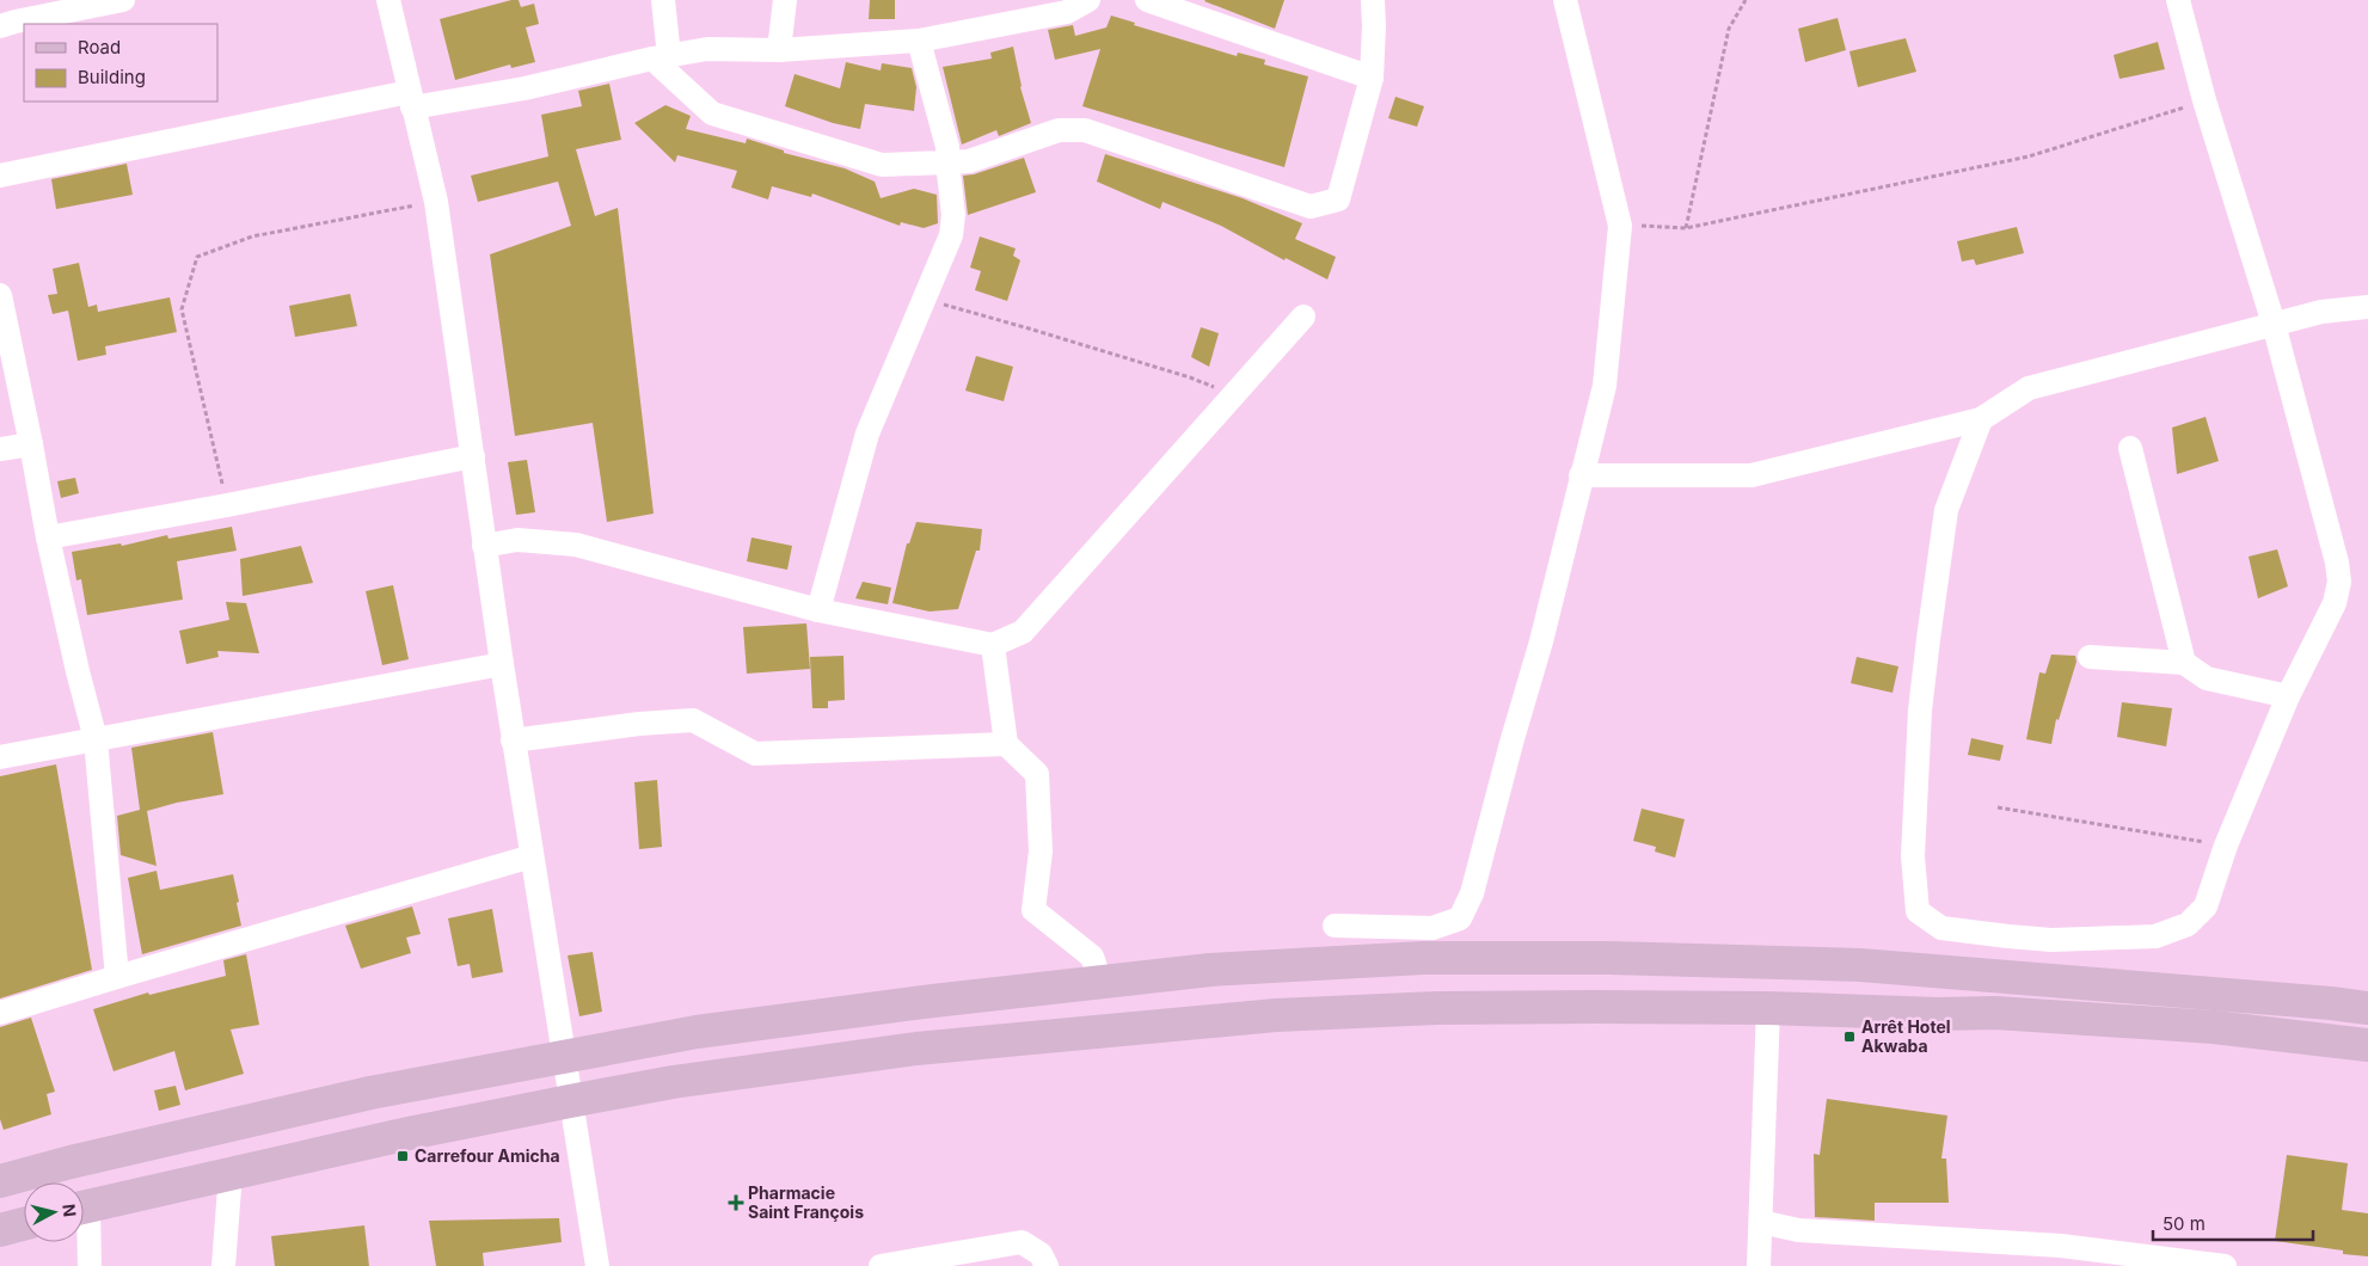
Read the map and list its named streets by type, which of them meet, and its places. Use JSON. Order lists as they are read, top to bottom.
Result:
{
  "places": {
    "transit": ["Arrêt Hotel Akwaba", "Carrefour Amicha"],
    "health": ["Pharmacie Saint François"]
  },
  "legend": ["Road", "Building"],
  "scale_bar": "50 m",
  "north": "right"
}
